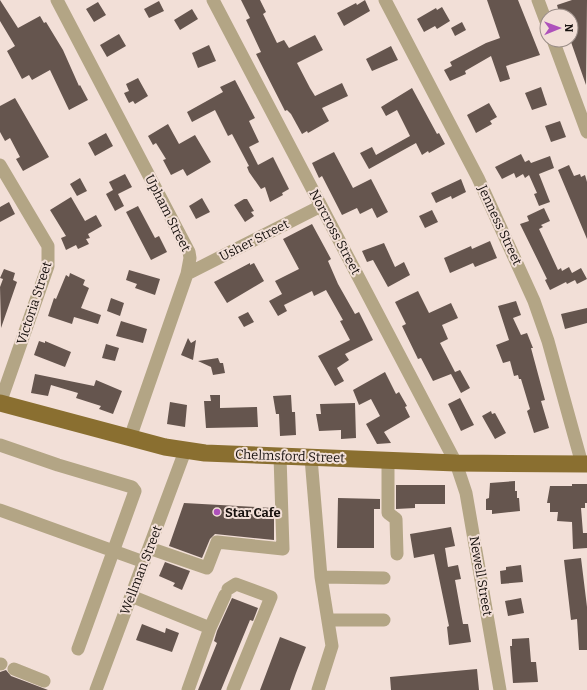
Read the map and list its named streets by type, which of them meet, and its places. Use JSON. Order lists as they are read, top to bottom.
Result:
{
  "streets": {
    "main road": ["Chelmsford Street"],
    "street": [
      "Upham Street",
      "Jenness Street",
      "Norcross Street",
      "Usher Street",
      "Victoria Street",
      "Wellman Street",
      "Newell Street"
    ]
  },
  "crossings": [
    ["Upham Street", "Usher Street"],
    ["Upham Street", "Chelmsford Street"],
    ["Jenness Street", "Chelmsford Street"],
    ["Norcross Street", "Usher Street"],
    ["Norcross Street", "Chelmsford Street"],
    ["Norcross Street", "Newell Street"],
    ["Victoria Street", "Chelmsford Street"],
    ["Chelmsford Street", "Wellman Street"],
    ["Chelmsford Street", "Newell Street"]
  ],
  "places": ["Star Cafe"],
  "north": "right"
}
